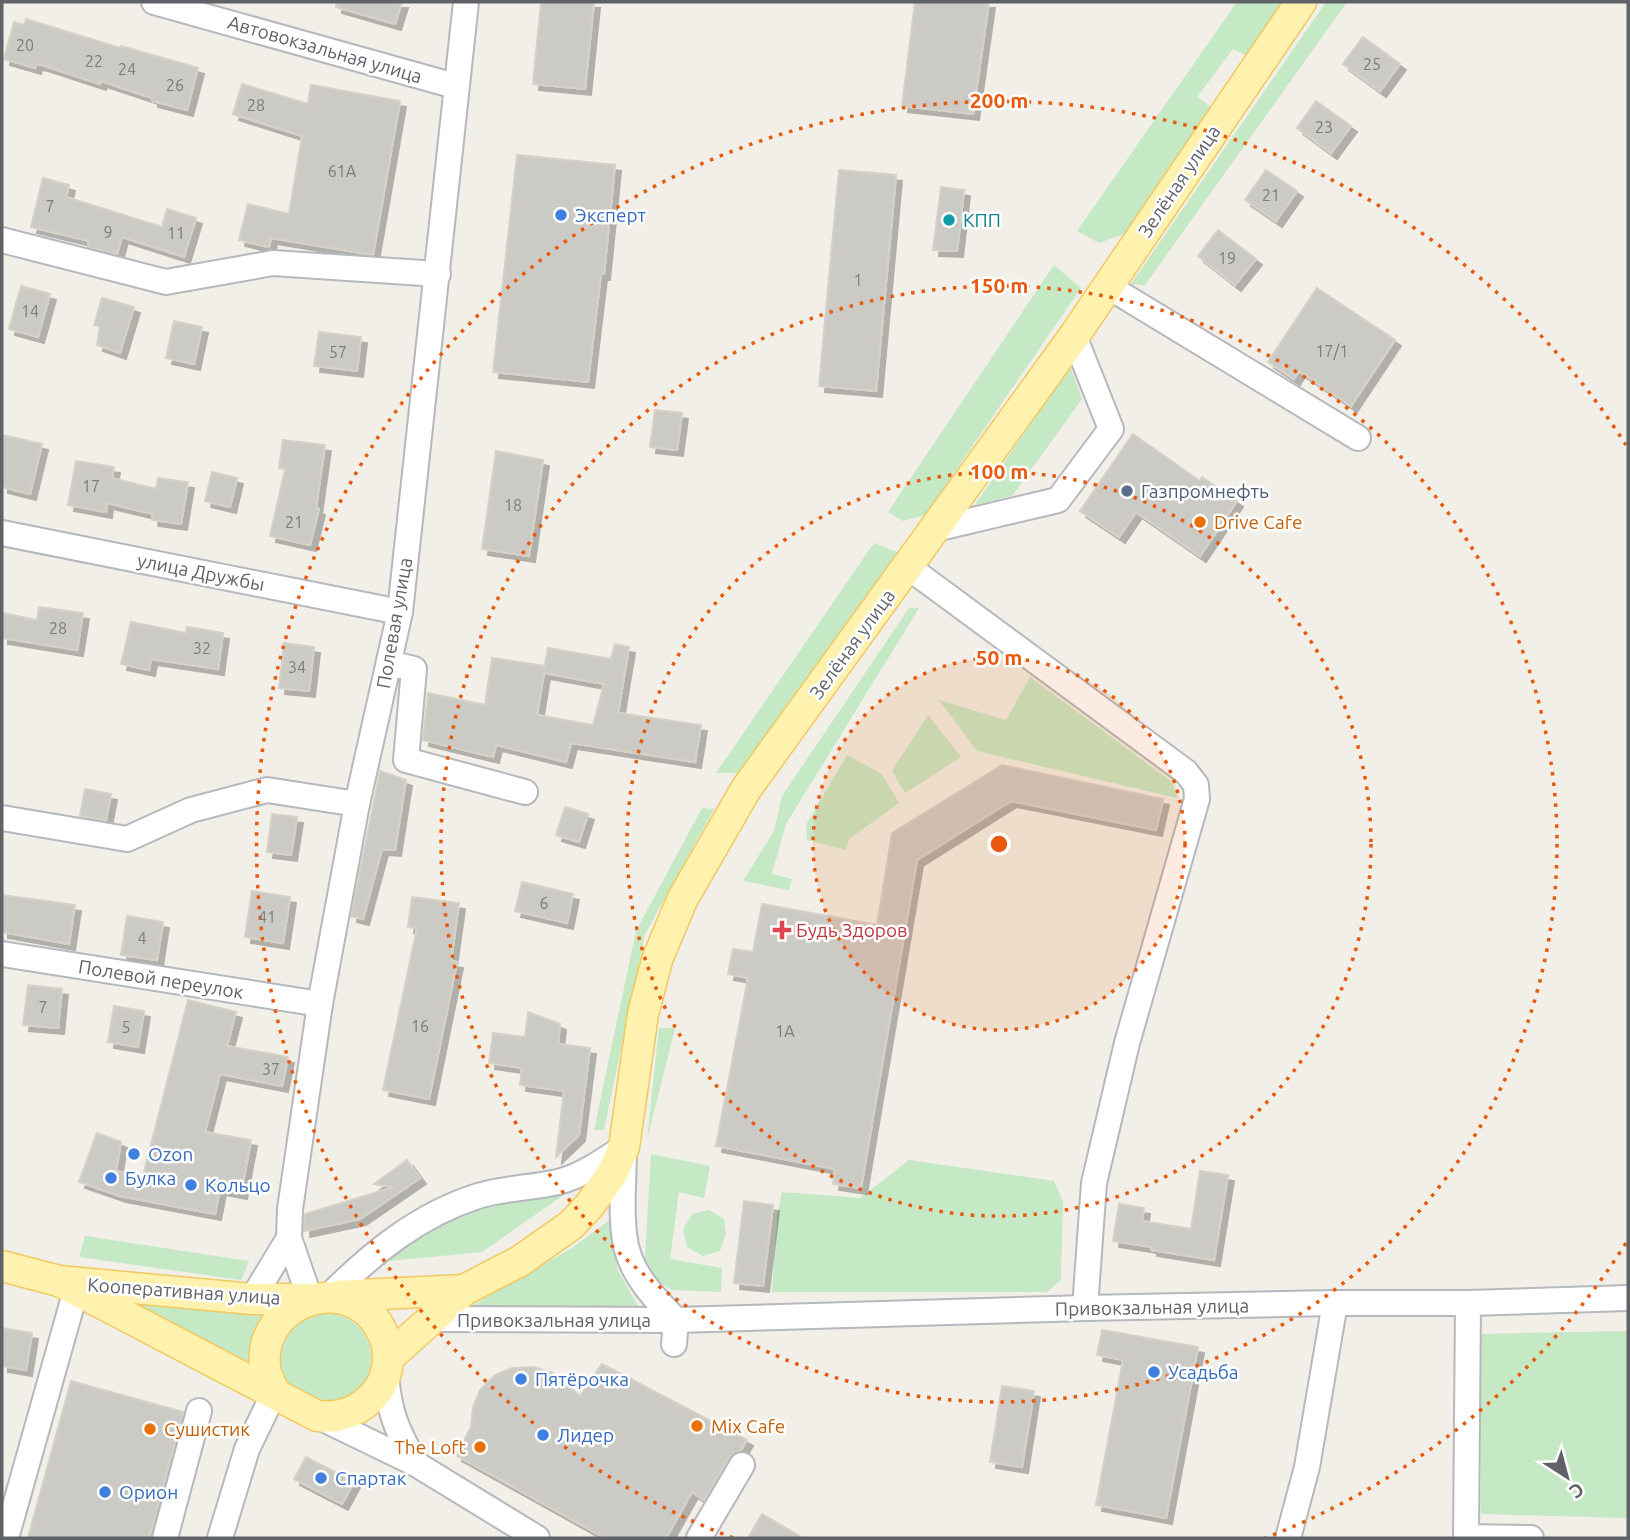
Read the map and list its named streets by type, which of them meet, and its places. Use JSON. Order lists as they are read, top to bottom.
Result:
{
  "streets": {
    "main road": ["Зелёная улица", "Кооперативная улица"],
    "street": [
      "Автовокзальная улица",
      "улица Дружбы",
      "Полевая улица",
      "Полевой переулок",
      "Привокзальная улица"
    ]
  },
  "crossings": [
    ["Автовокзальная улица", "Полевая улица"],
    ["Зелёная улица", "Полевая улица"],
    ["Зелёная улица", "Кооперативная улица"],
    ["Зелёная улица", "Привокзальная улица"],
    ["улица Дружбы", "Полевая улица"],
    ["Полевая улица", "Полевой переулок"],
    ["Полевая улица", "Кооперативная улица"]
  ],
  "places": {
    "other": [
      "Эксперт",
      "КПП",
      "Газпромнефть",
      "Drive Cafe",
      "Ozon",
      "Булка",
      "Кольцо",
      "Усадьба",
      "Пятёрочка",
      "Mix Cafe",
      "Сушистик",
      "Лидер",
      "The Loft",
      "Спартак",
      "Орион"
    ],
    "health": ["Будь Здоров"]
  },
  "house_numbers": [
    "20",
    "22",
    "25",
    "24",
    "26",
    "28",
    "23",
    "61А",
    "21",
    "7",
    "9",
    "11",
    "19",
    "1",
    "14",
    "17/1",
    "57",
    "17",
    "18",
    "21",
    "28",
    "32",
    "34",
    "6",
    "41",
    "4",
    "7",
    "16",
    "5",
    "1А",
    "37"
  ],
  "north": "bottom right",
  "rings": [
    "200 m",
    "150 m",
    "100 m",
    "50 m"
  ]
}
